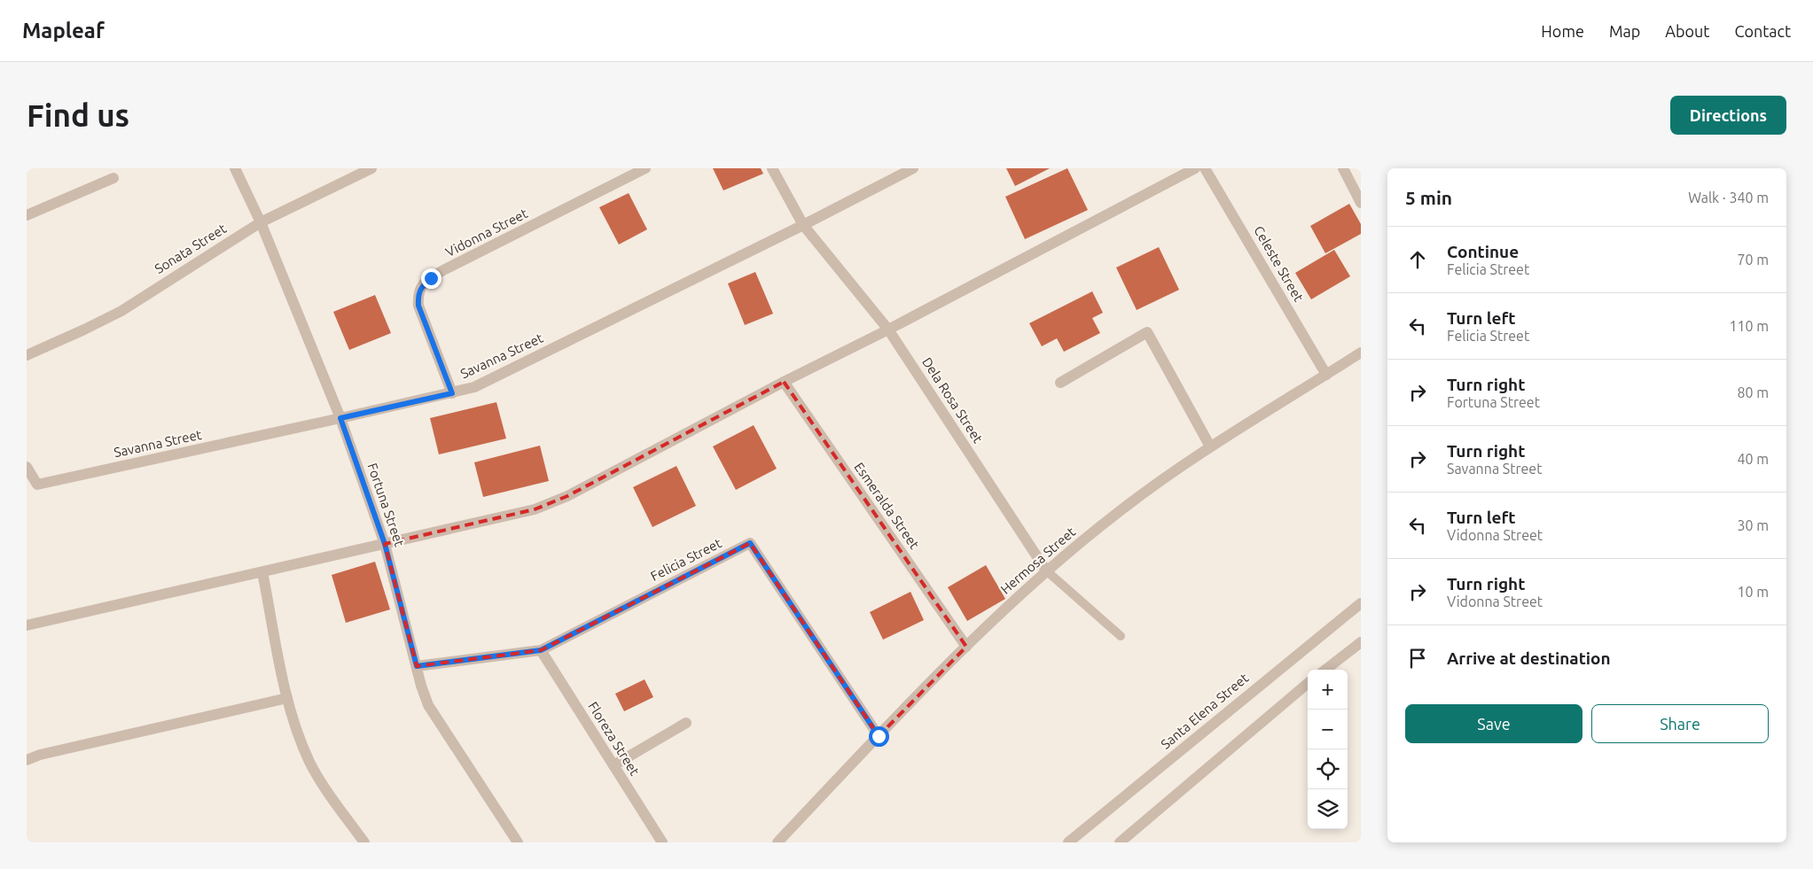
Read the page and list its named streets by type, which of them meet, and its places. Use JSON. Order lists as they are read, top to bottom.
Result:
{
  "streets": {
    "street": [
      "Vidonna Street",
      "Sonata Street",
      "Celeste Street",
      "Savanna Street",
      "Dela Rosa Street",
      "Fortuna Street",
      "Esmeralda Street",
      "Felicia Street",
      "Hermosa Street",
      "Santa Elena Street",
      "Floreza Street"
    ]
  },
  "crossings": [
    ["Vidonna Street", "Savanna Street"],
    ["Sonata Street", "Fortuna Street"],
    ["Celeste Street", "Hermosa Street"],
    ["Savanna Street", "Dela Rosa Street"],
    ["Savanna Street", "Fortuna Street"],
    ["Dela Rosa Street", "Hermosa Street"],
    ["Fortuna Street", "Felicia Street"],
    ["Esmeralda Street", "Hermosa Street"],
    ["Felicia Street", "Hermosa Street"],
    ["Felicia Street", "Floreza Street"]
  ],
  "page": {
    "header": "Mapleaf",
    "nav": [
      "Home",
      "Map",
      "About",
      "Contact"
    ],
    "buttons": [
      "Directions",
      ["Save", "Share"]
    ],
    "title": "Find us",
    "heading": ["5 min", "Walk · 340 m"],
    "list": [
      ["Continue", "Felicia Street", "70 m"],
      ["Turn left", "Felicia Street", "110 m"],
      ["Turn right", "Fortuna Street", "80 m"],
      ["Turn right", "Savanna Street", "40 m"],
      ["Turn left", "Vidonna Street", "30 m"],
      ["Turn right", "Vidonna Street", "10 m"],
      "Arrive at destination"
    ],
    "map_buttons": ["+", "−"]
  }
}
